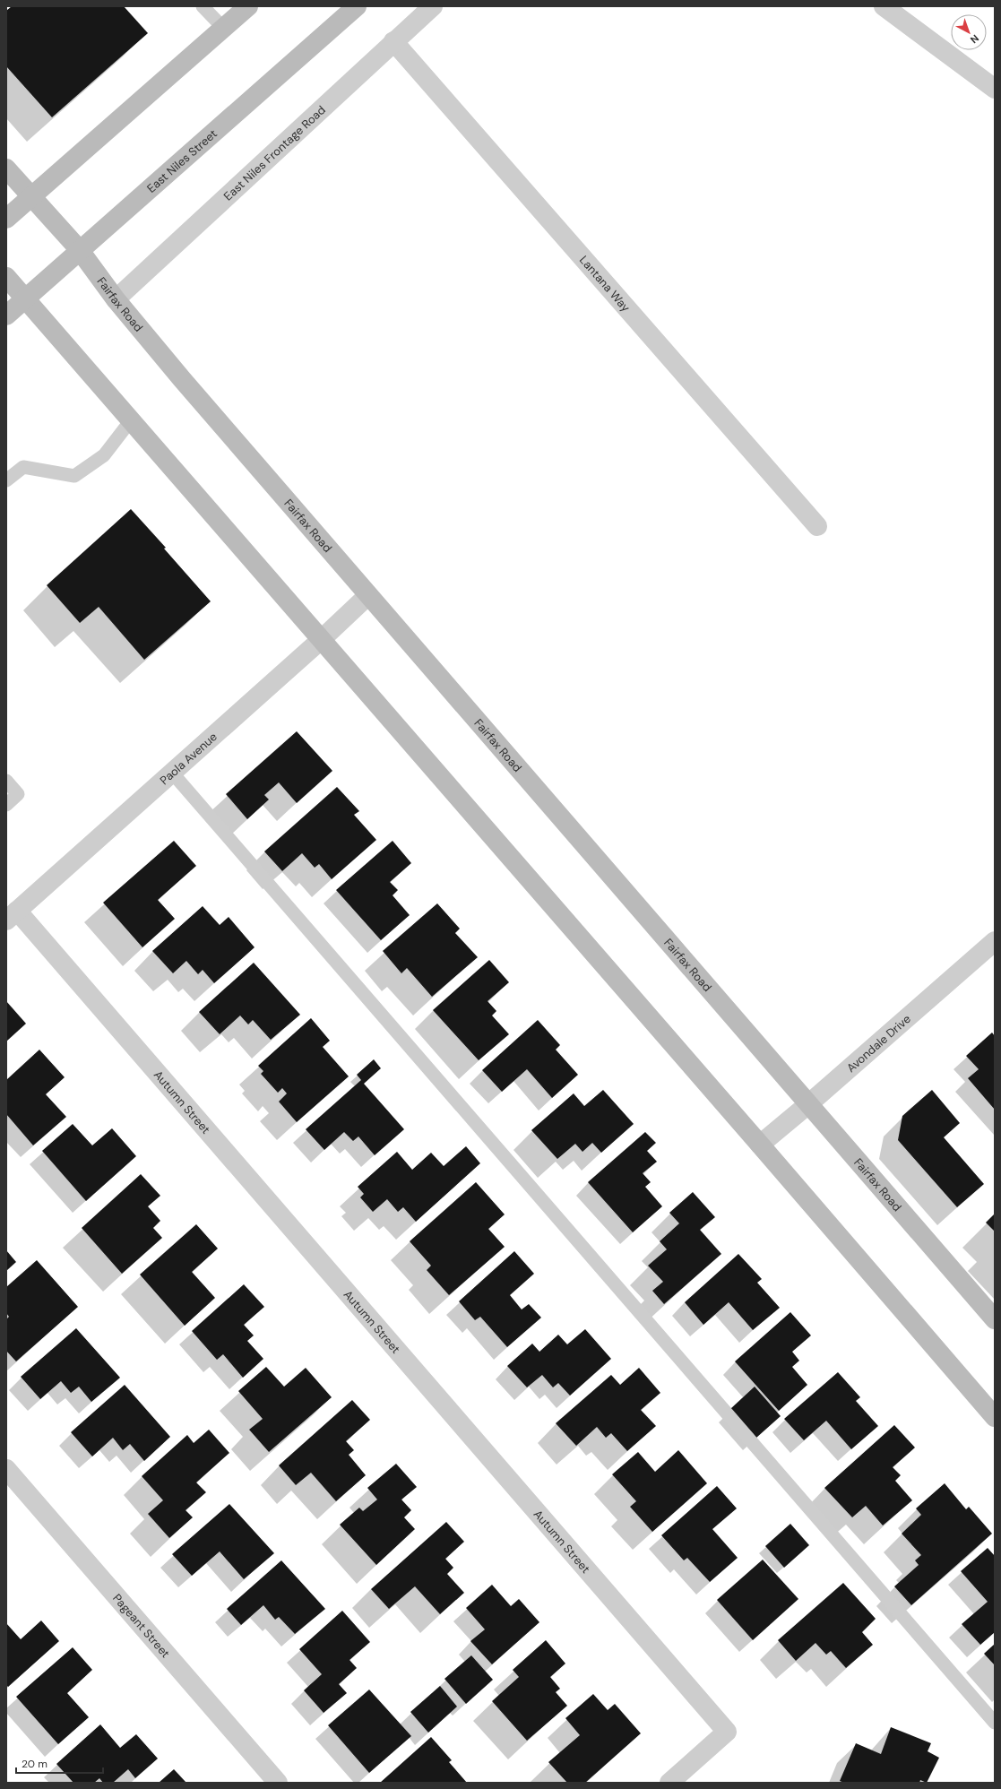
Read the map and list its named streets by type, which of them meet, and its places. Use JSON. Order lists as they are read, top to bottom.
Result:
{
  "streets": {
    "main road": ["East Niles Street", "Fairfax Road"],
    "street": [
      "East Niles Frontage Road",
      "Lantana Way",
      "Paola Avenue",
      "Avondale Drive",
      "Autumn Street",
      "Pageant Street"
    ]
  },
  "crossings": [
    ["East Niles Frontage Road", "Lantana Way"],
    ["East Niles Frontage Road", "Fairfax Road"],
    ["East Niles Street", "Fairfax Road"],
    ["Fairfax Road", "Paola Avenue"],
    ["Fairfax Road", "Avondale Drive"],
    ["Paola Avenue", "Autumn Street"]
  ],
  "scale_bar": "20 m",
  "north": "bottom right"
}
